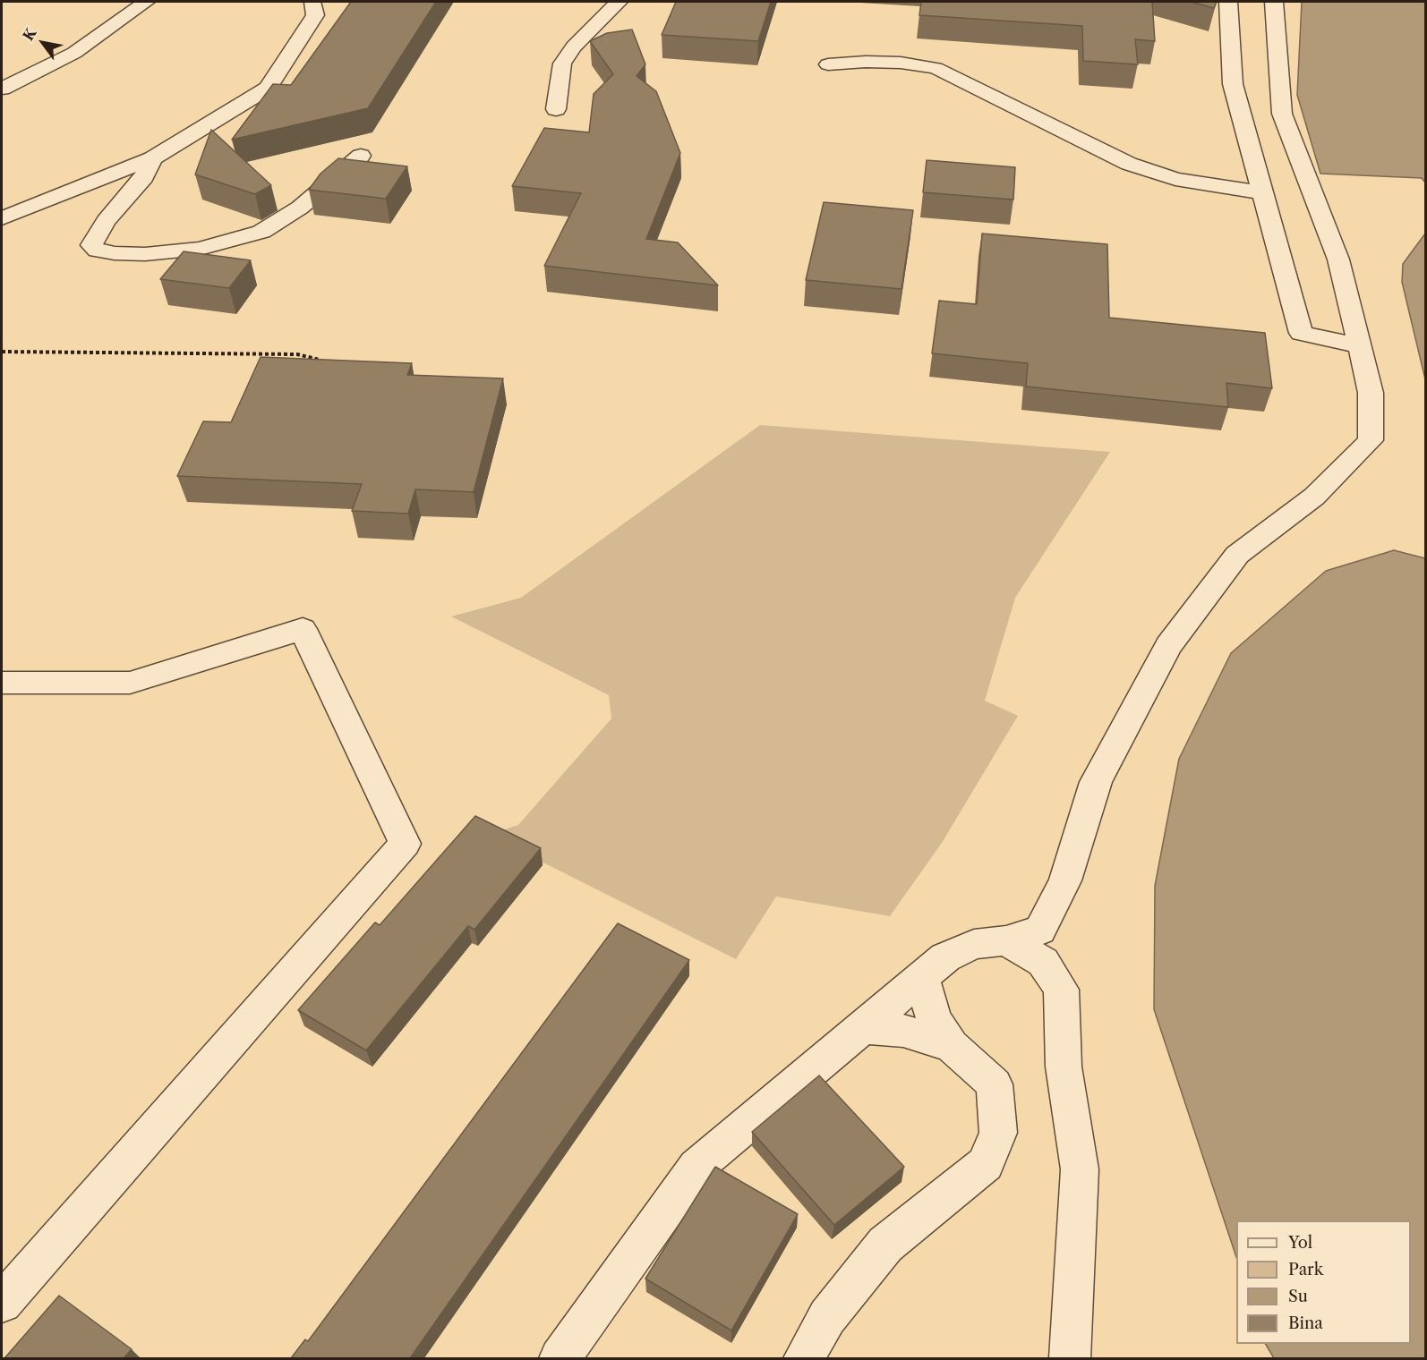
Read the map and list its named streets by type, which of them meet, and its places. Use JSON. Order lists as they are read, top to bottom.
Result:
{
  "legend": [
    "Yol",
    "Park",
    "Su",
    "Bina"
  ],
  "north": "top left"
}
